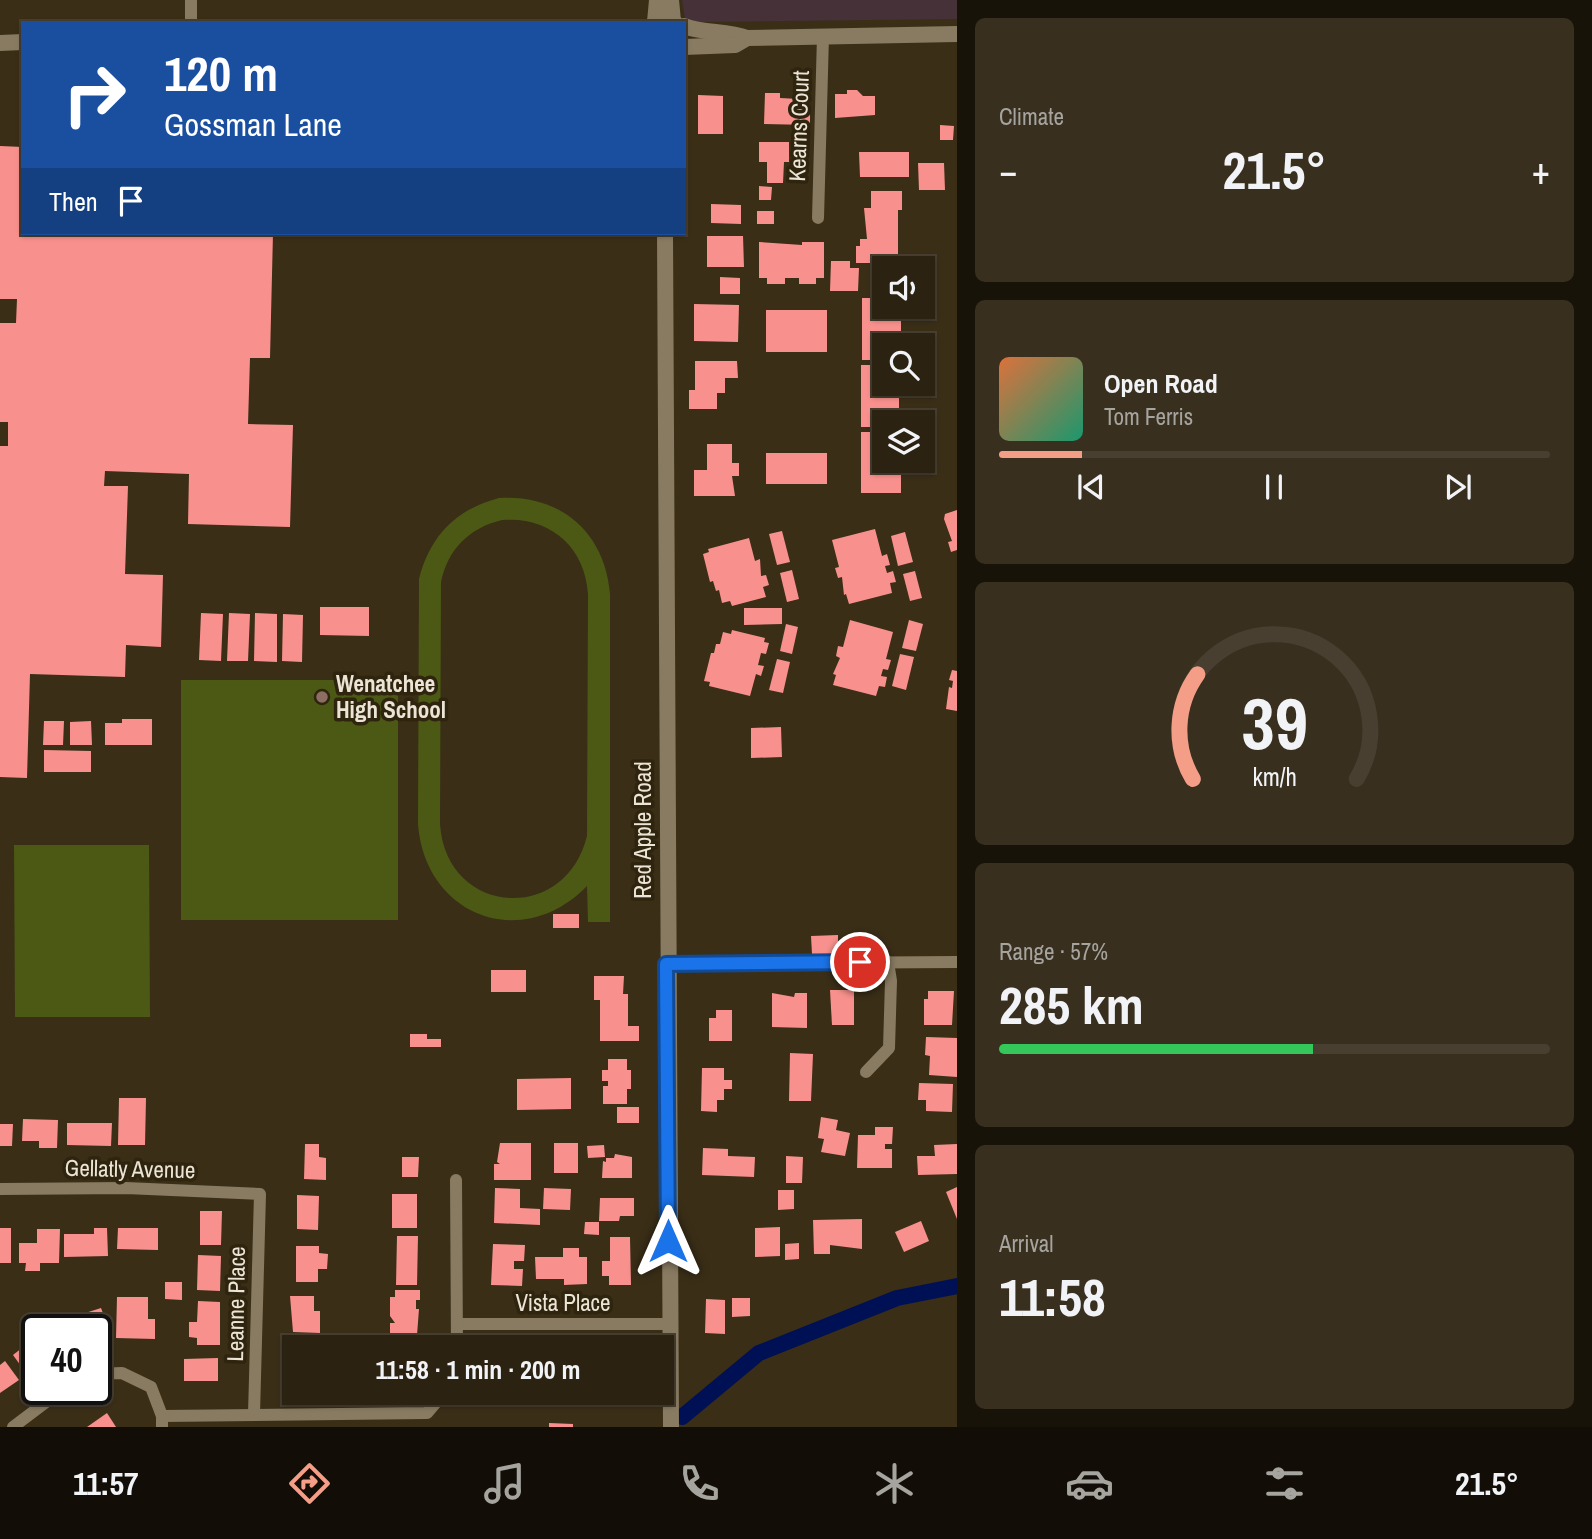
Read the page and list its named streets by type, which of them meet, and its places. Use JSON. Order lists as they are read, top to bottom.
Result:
{
  "streets": {
    "street": [
      "Kearns Court",
      "Red Apple Road",
      "Gellatly Avenue",
      "Vista Place",
      "Leanne Place"
    ]
  },
  "crossings": [
    ["Red Apple Road", "Vista Place"],
    ["Gellatly Avenue", "Leanne Place"]
  ],
  "places": ["Wenatchee High School"],
  "page": {
    "tile": [
      "Climate",
      ["Range · 57%", "285 km"],
      ["Arrival", "11:58"]
    ],
    "turn": ["120 m", "Gossman Lane"],
    "heat": ["−", "21.5°", "+"],
    "then": "Then",
    "song": ["Open Road", "Tom Ferris"],
    "limit": "40",
    "trip": "11:58 · 1 min · 200 m",
    "tabs": ["11:57", "21.5°"],
    "gauge": ["39", "km/h"]
  }
}
